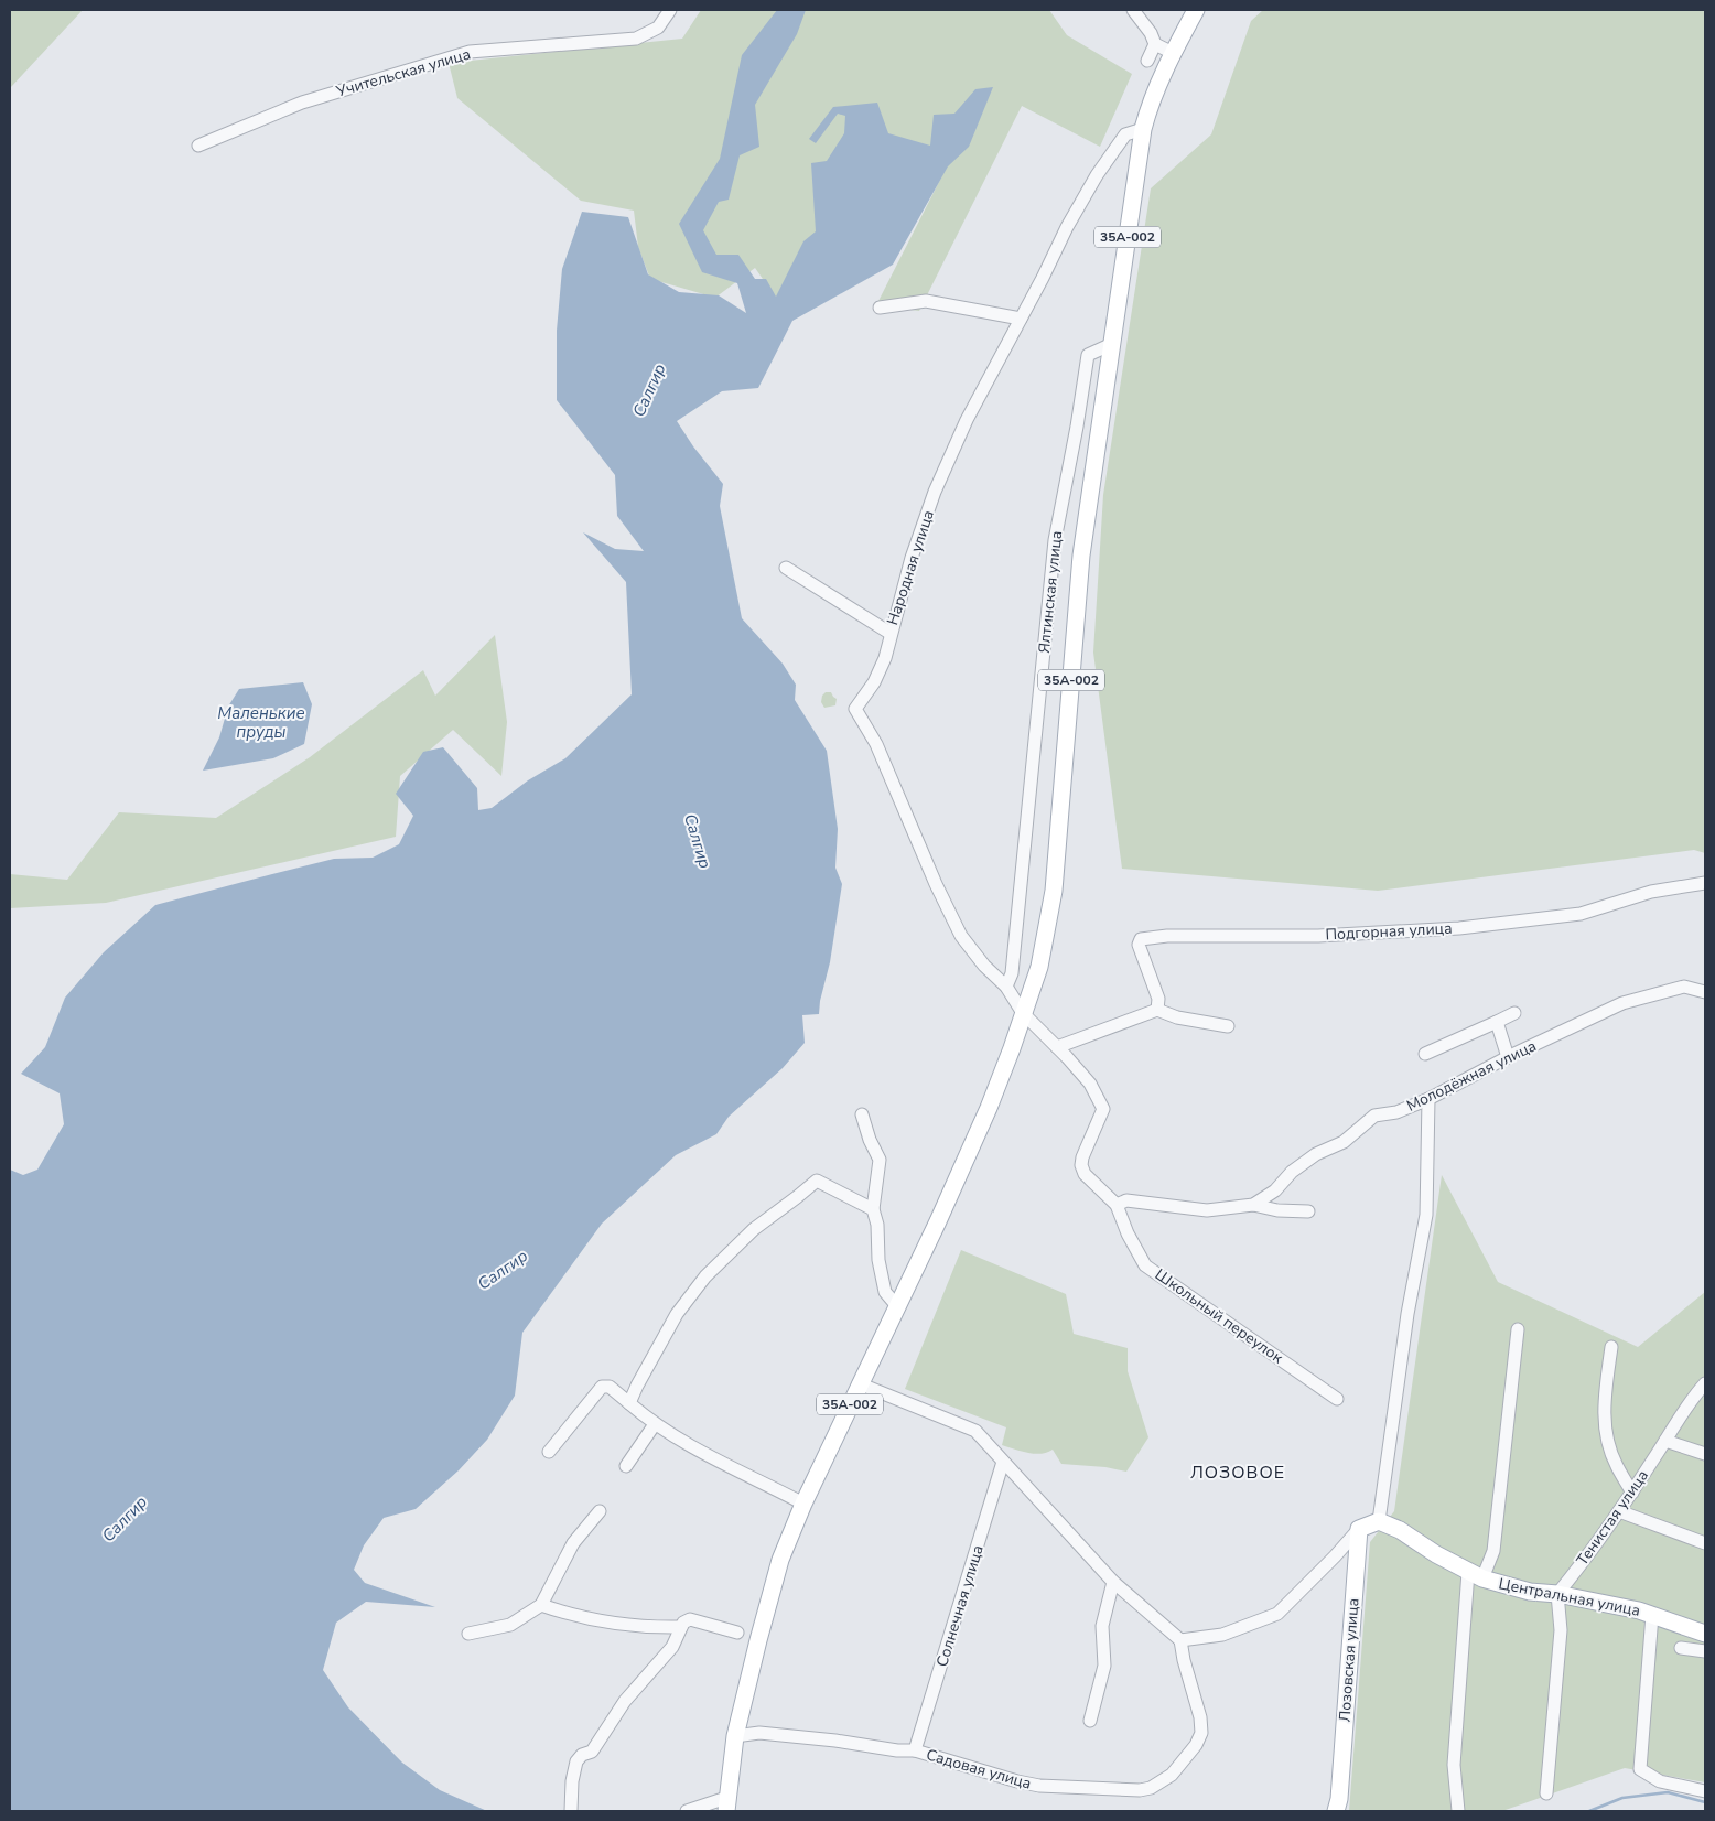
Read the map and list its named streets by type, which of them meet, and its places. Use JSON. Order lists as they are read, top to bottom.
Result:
{
  "streets": {
    "main road": ["35А-002", "Центральная улица", "Лозовская улица"],
    "street": [
      "Учительская улица",
      "Народная улица",
      "Ялтинская улица",
      "Подгорная улица",
      "Молодёжная улица",
      "Школьный переулок",
      "Тенистая улица",
      "Солнечная улица",
      "Садовая улица"
    ]
  },
  "crossings": [
    ["35А-002", "Народная улица"],
    ["35А-002", "Ялтинская улица"],
    ["35А-002", "Садовая улица"],
    ["Народная улица", "Ялтинская улица"],
    ["Народная улица", "Школьный переулок"],
    ["Молодёжная улица", "Школьный переулок"],
    ["Тенистая улица", "Центральная улица"],
    ["Солнечная улица", "Садовая улица"]
  ],
  "districts": ["ЛОЗОВОЕ"],
  "water": ["Салгир", "Маленькие пруды"]
}
